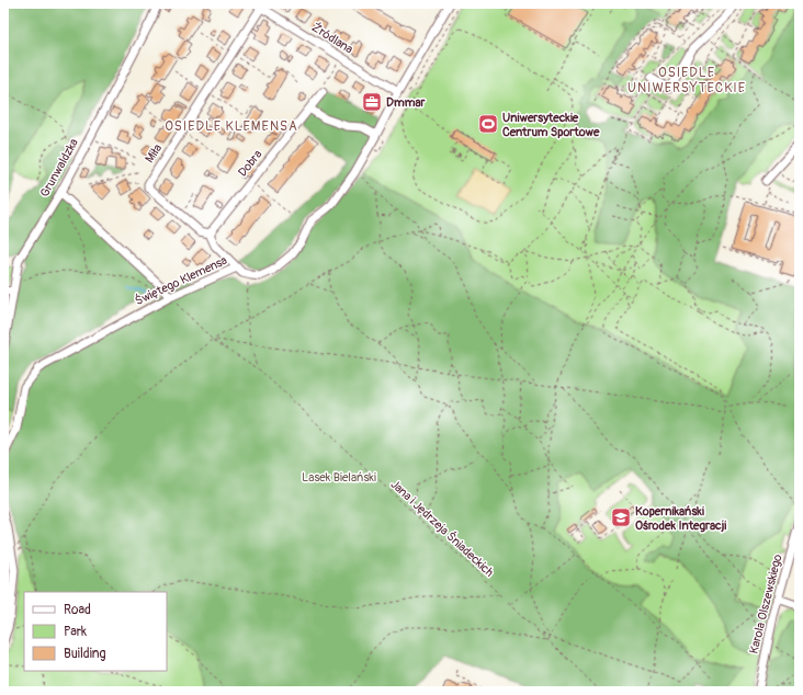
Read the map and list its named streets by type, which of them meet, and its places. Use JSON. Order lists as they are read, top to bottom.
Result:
{
  "streets": {
    "street": [
      "Źródlana",
      "Miła",
      "Dobra",
      "Grunwaldzka",
      "Świętego Klemensa",
      "Karola Olszewskiego"
    ],
    "path": ["Jana i Jędrzeja Śniadeckich"]
  },
  "crossings": [
    ["Źródlana", "Miła"],
    ["Źródlana", "Świętego Klemensa"],
    ["Miła", "Dobra"],
    ["Świętego Klemensa", "Jana i Jędrzeja Śniadeckich"]
  ],
  "districts": ["OSIEDLE UNIWERSYTECKIE", "OSIEDLE KLEMENSA"],
  "parks": ["Lasek Bielański"],
  "places": {
    "office": ["Dmmar"],
    "sports": ["Uniwersyteckie Centrum Sportowe"],
    "school or university": ["Kopernikański Ośrodek Integracji"]
  },
  "legend": ["Road", "Park", "Building"]
}
